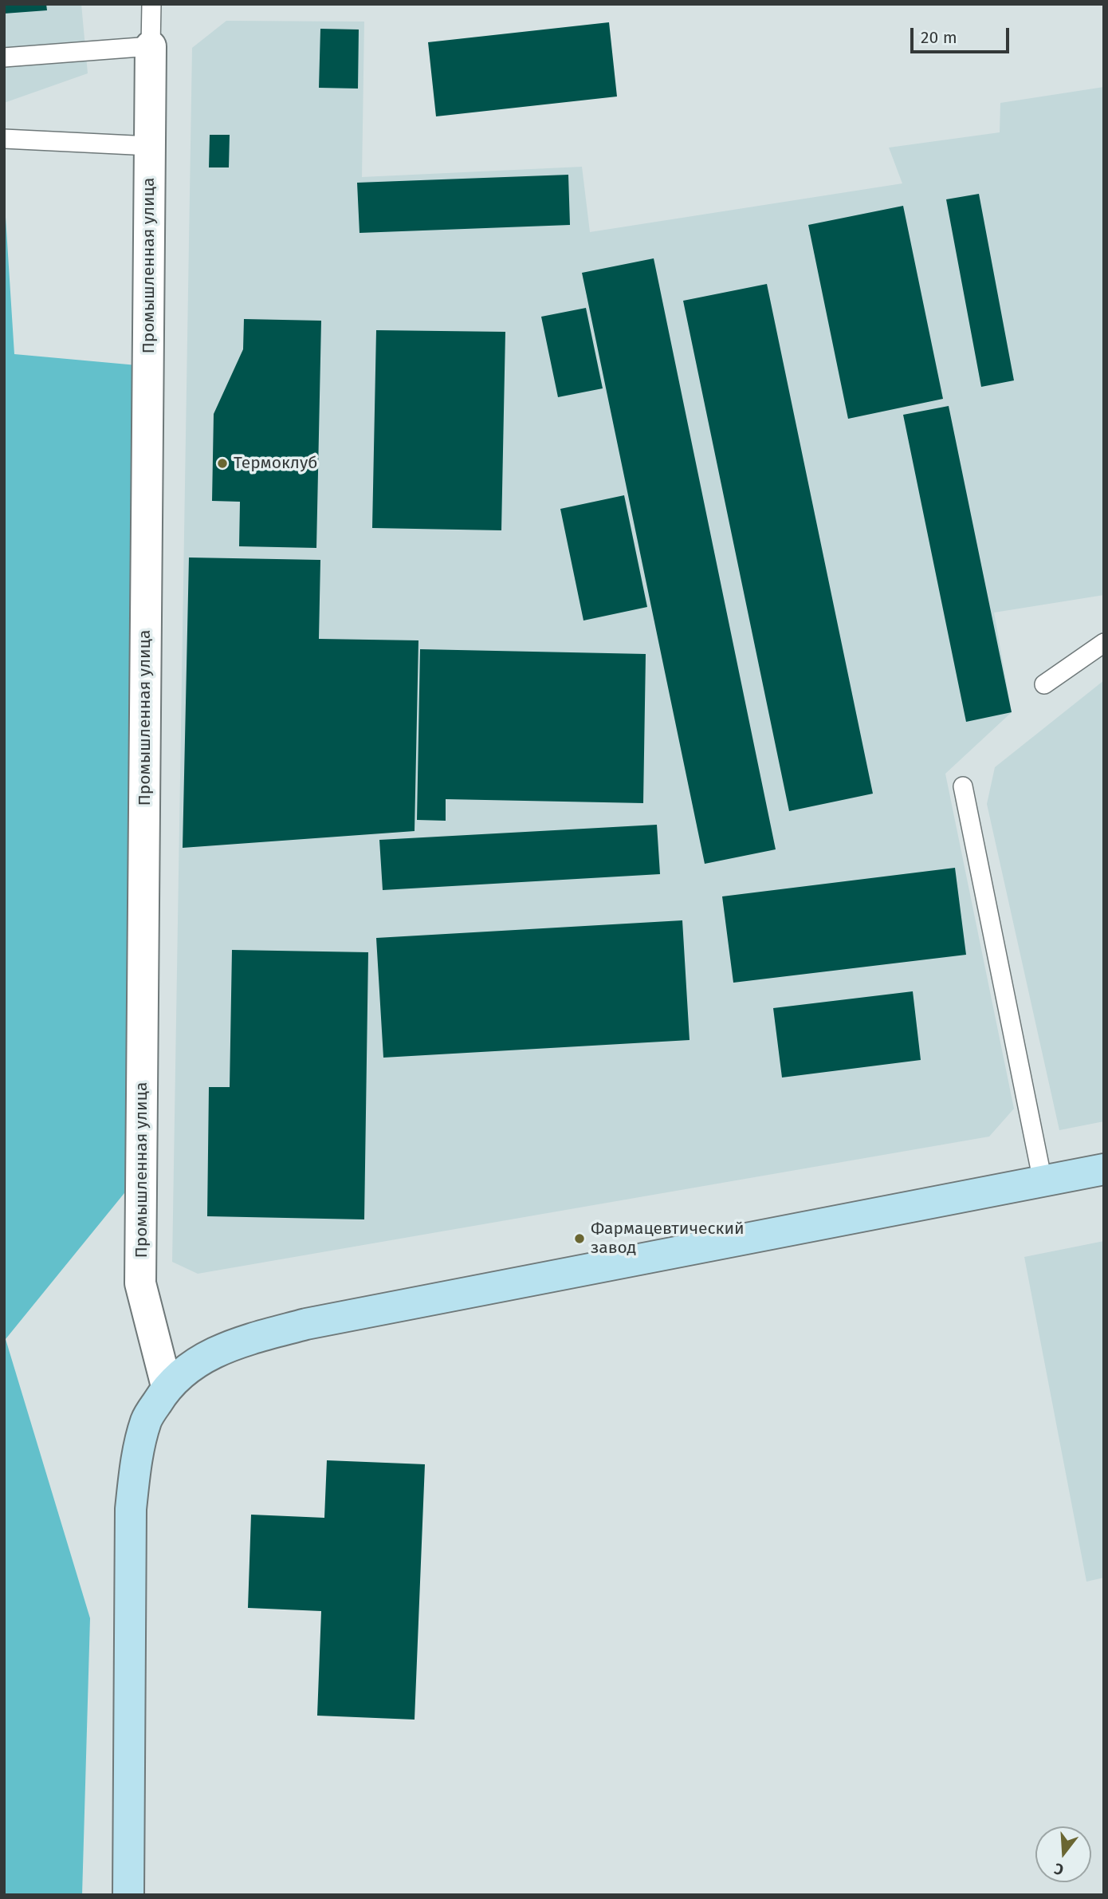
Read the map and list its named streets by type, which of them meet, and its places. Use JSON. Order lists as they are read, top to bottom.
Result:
{
  "streets": {
    "street": ["Промышленная улица"]
  },
  "places": ["Термоклуб", "Фармацевтический завод"],
  "scale_bar": "20 m",
  "north": "bottom"
}
